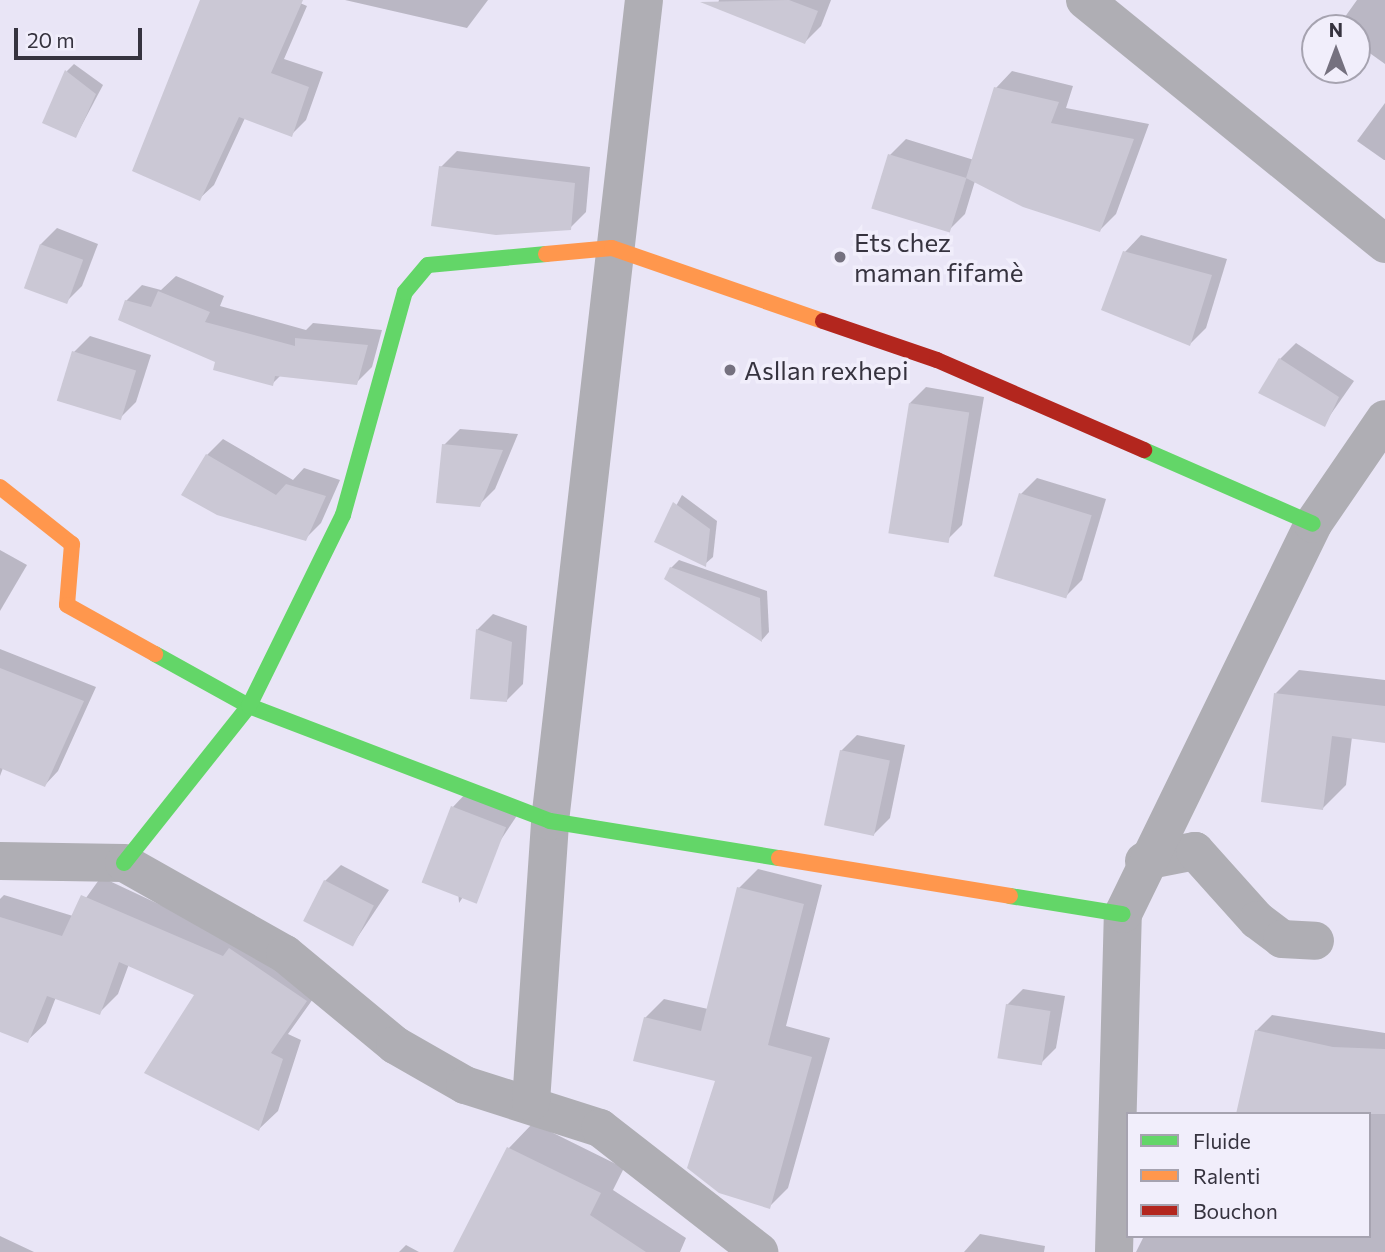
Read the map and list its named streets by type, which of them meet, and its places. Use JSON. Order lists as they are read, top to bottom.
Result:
{
  "places": ["Ets chez maman fifamè", "Asllan rexhepi"],
  "legend": ["Fluide", "Ralenti", "Bouchon"],
  "scale_bar": "20 m",
  "north": "top"
}
